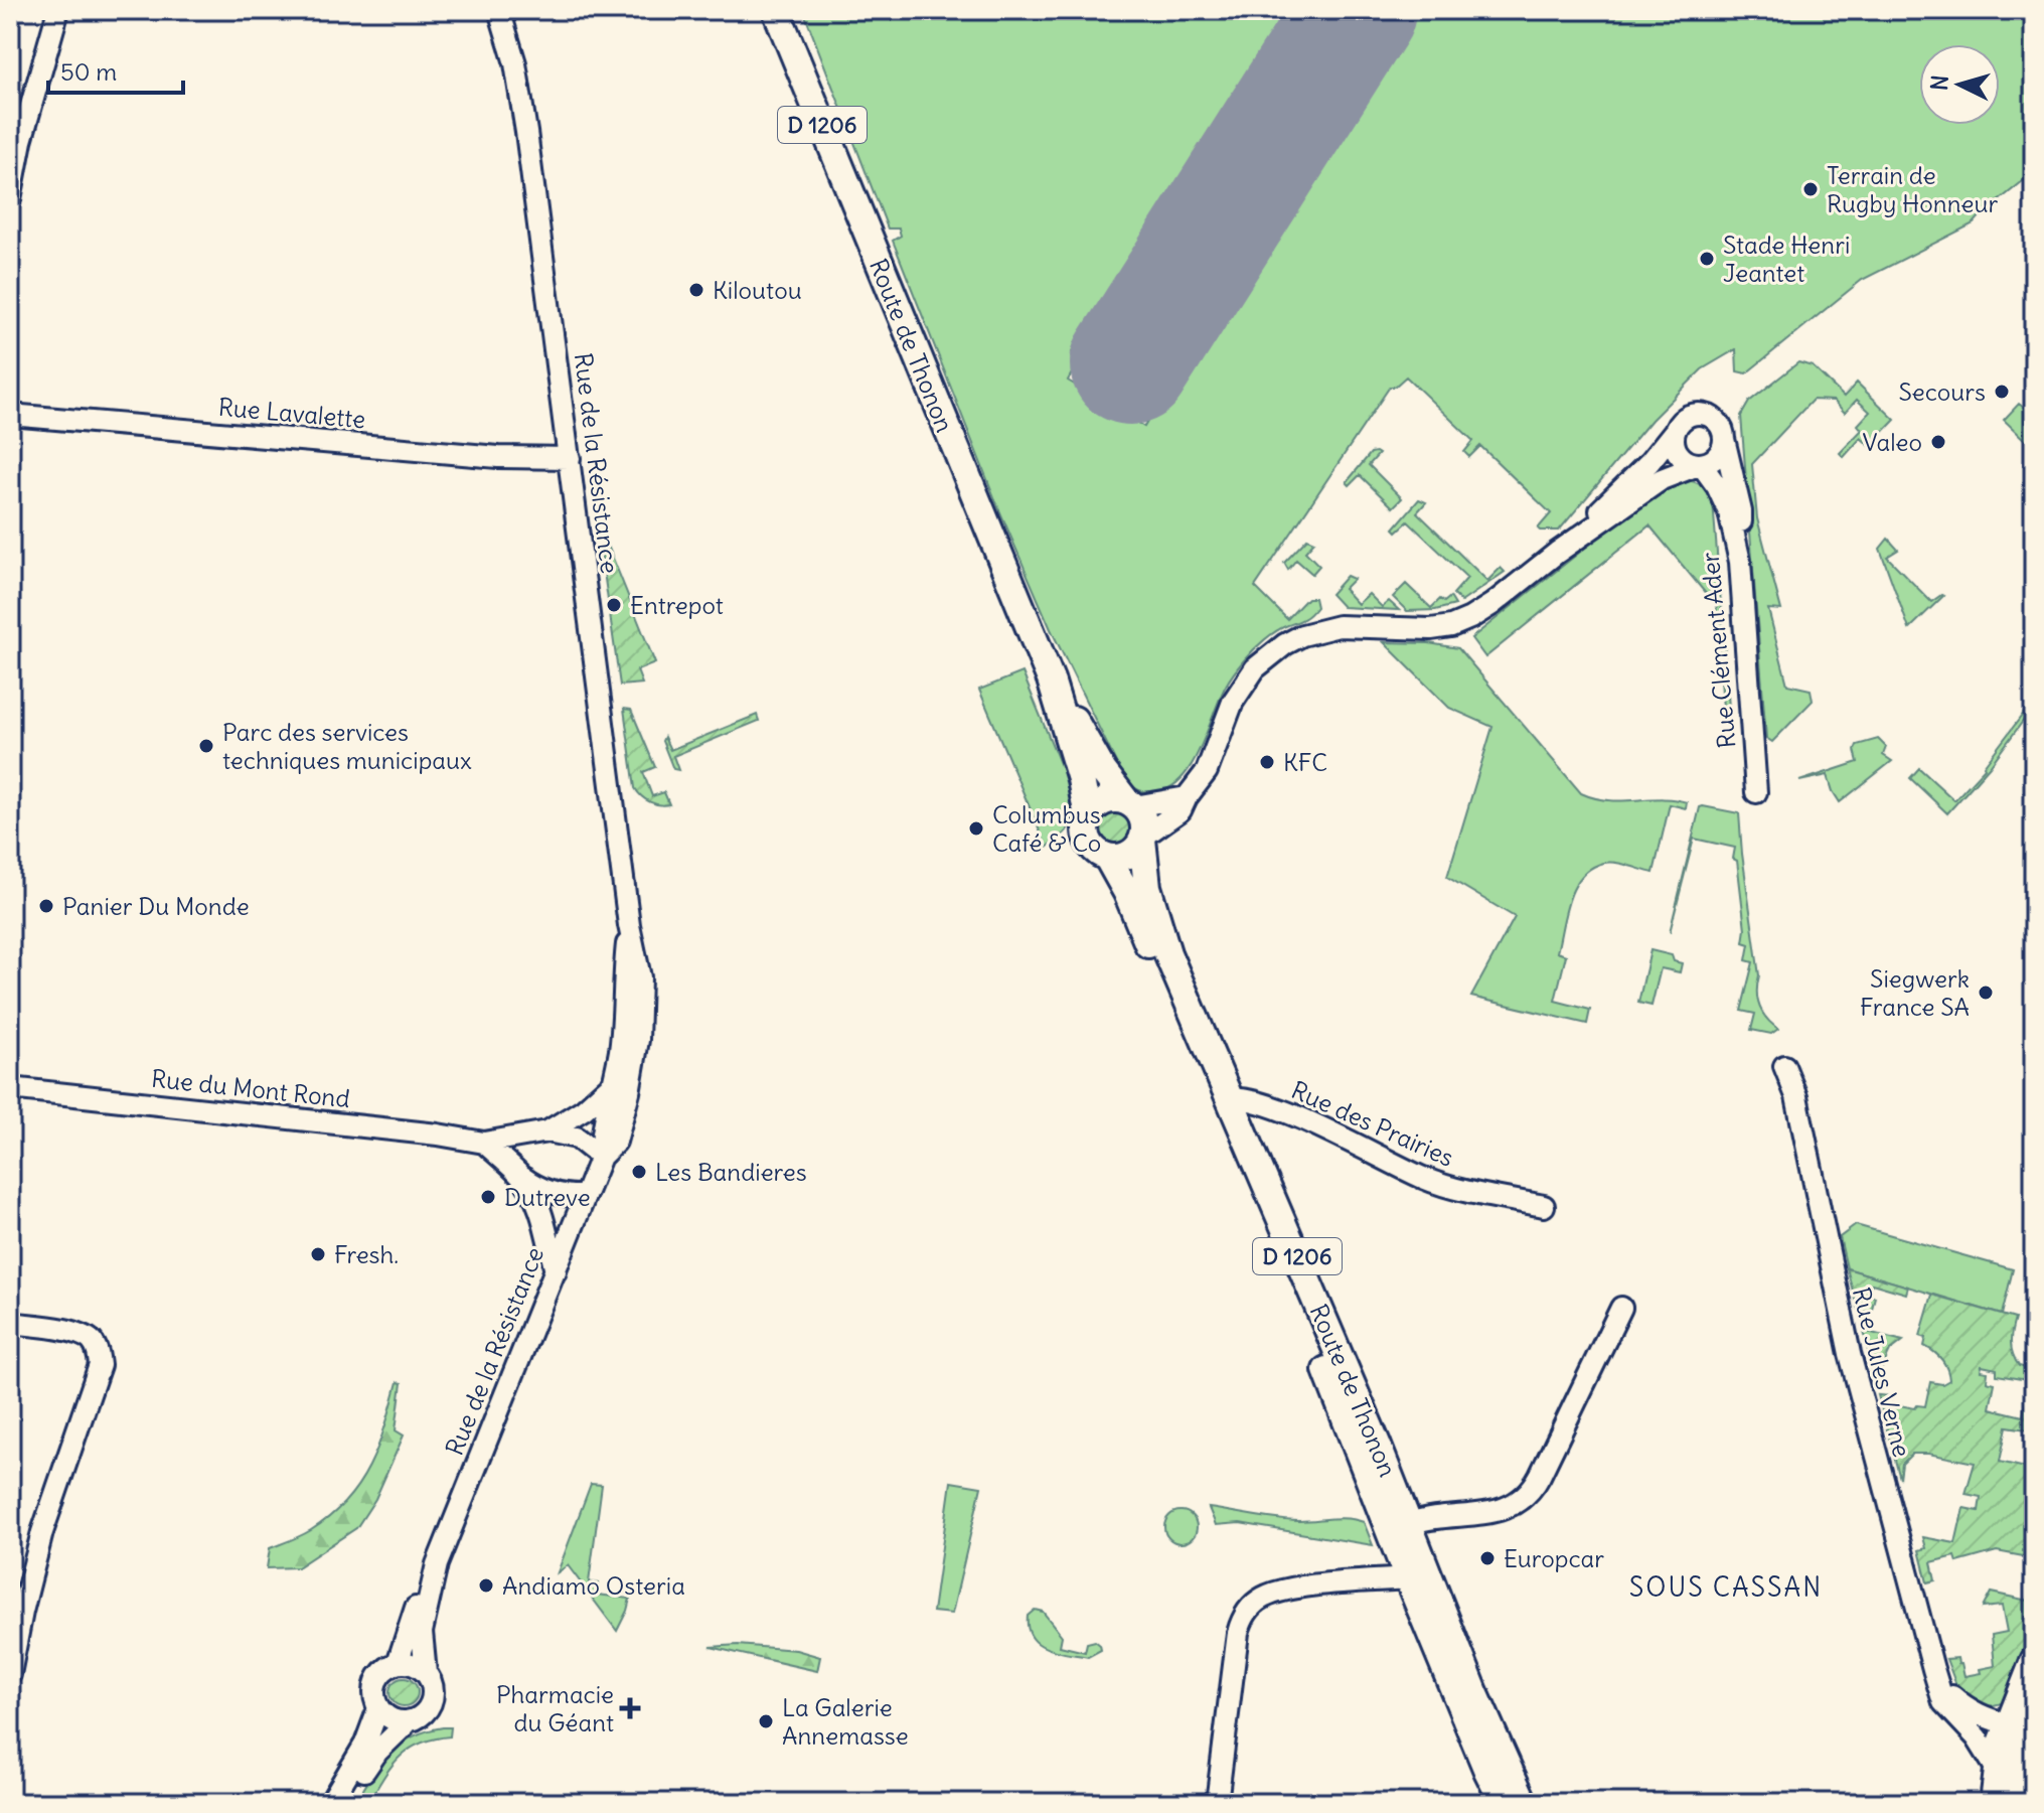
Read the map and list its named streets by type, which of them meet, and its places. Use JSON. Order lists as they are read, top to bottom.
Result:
{
  "streets": {
    "main road": ["D 1206", "Route de Thonon"],
    "street": [
      "Rue Lavalette",
      "Rue de la Résistance",
      "Rue Clément Ader",
      "Rue du Mont Rond",
      "Rue des Prairies",
      "Rue Jules Verne"
    ]
  },
  "crossings": [
    ["Route de Thonon", "Rue des Prairies"],
    ["Rue Lavalette", "Rue de la Résistance"],
    ["Rue de la Résistance", "Rue du Mont Rond"]
  ],
  "districts": ["SOUS CASSAN"],
  "places": {
    "other": [
      "Terrain de Rugby Honneur",
      "Stade Henri Jeantet",
      "Kiloutou",
      "Secours",
      "Valeo",
      "Entrepot",
      "Parc des services techniques municipaux",
      "KFC",
      "Columbus Café & Co",
      "Panier Du Monde",
      "Siegwerk France SA",
      "Les Bandieres",
      "Dutreve",
      "Fresh.",
      "Europcar",
      "Andiamo Osteria",
      "La Galerie Annemasse"
    ],
    "health": ["Pharmacie du Géant"]
  },
  "scale_bar": "50 m",
  "north": "left"
}
